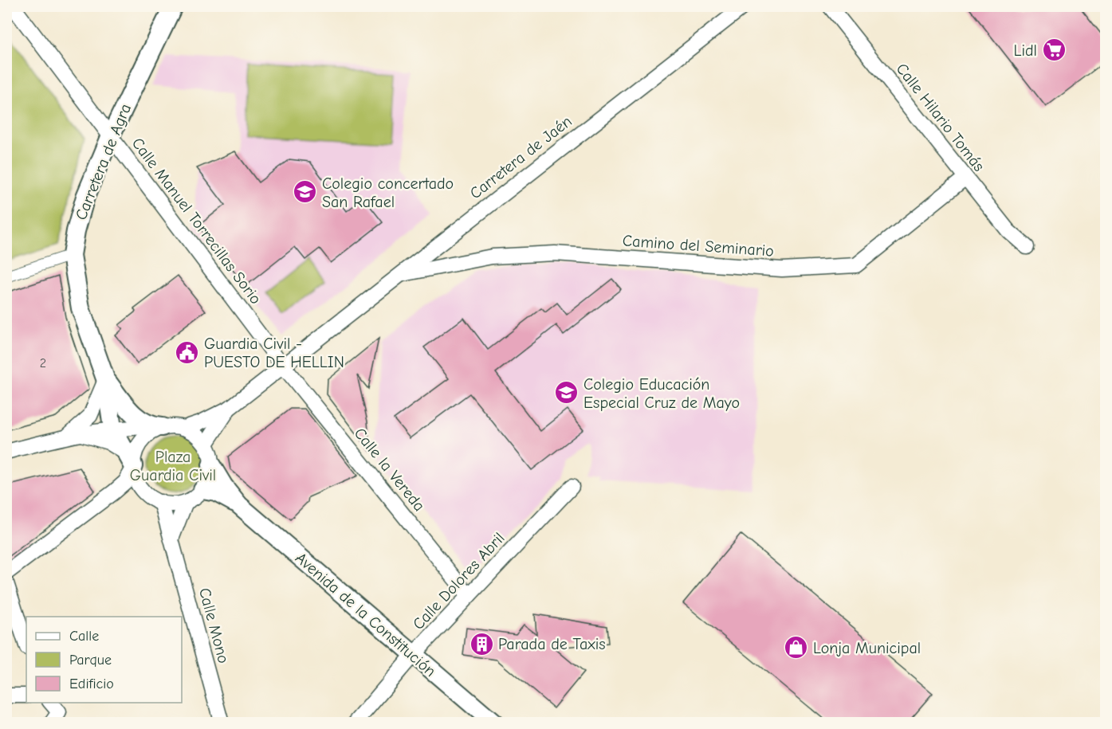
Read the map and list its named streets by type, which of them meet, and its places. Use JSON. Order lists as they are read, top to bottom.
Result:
{
  "streets": {
    "street": [
      "Calle Hilario Tomás",
      "Carretera de Jaén",
      "Carretera de Agra",
      "Calle Manuel Torrecillas Sorio",
      "Camino del Seminario",
      "Calle la Vereda",
      "Calle Dolores Abril",
      "Avenida de la Constitución",
      "Calle Mono"
    ]
  },
  "crossings": [
    ["Calle Hilario Tomás", "Camino del Seminario"],
    ["Carretera de Jaén", "Carretera de Agra"],
    ["Carretera de Jaén", "Calle Manuel Torrecillas Sorio"],
    ["Carretera de Jaén", "Camino del Seminario"],
    ["Carretera de Jaén", "Calle la Vereda"],
    ["Carretera de Jaén", "Avenida de la Constitución"],
    ["Carretera de Jaén", "Calle Mono"],
    ["Carretera de Agra", "Calle Manuel Torrecillas Sorio"],
    ["Carretera de Agra", "Avenida de la Constitución"],
    ["Carretera de Agra", "Calle Mono"],
    ["Calle Manuel Torrecillas Sorio", "Calle la Vereda"],
    ["Calle la Vereda", "Calle Dolores Abril"],
    ["Calle Dolores Abril", "Avenida de la Constitución"],
    ["Avenida de la Constitución", "Calle Mono"]
  ],
  "parks": ["Plaza Guardia Civil"],
  "places": {
    "supermarket": ["Lidl"],
    "school or university": ["Colegio concertado San Rafael", "Colegio Educación Especial Cruz de Mayo"],
    "public building": ["Guardia Civil - PUESTO DE HELLIN"],
    "building": ["Parada de Taxis"],
    "shop": ["Lonja Municipal"]
  },
  "house_numbers": ["2"],
  "legend": ["Calle", "Parque", "Edificio"]
}
